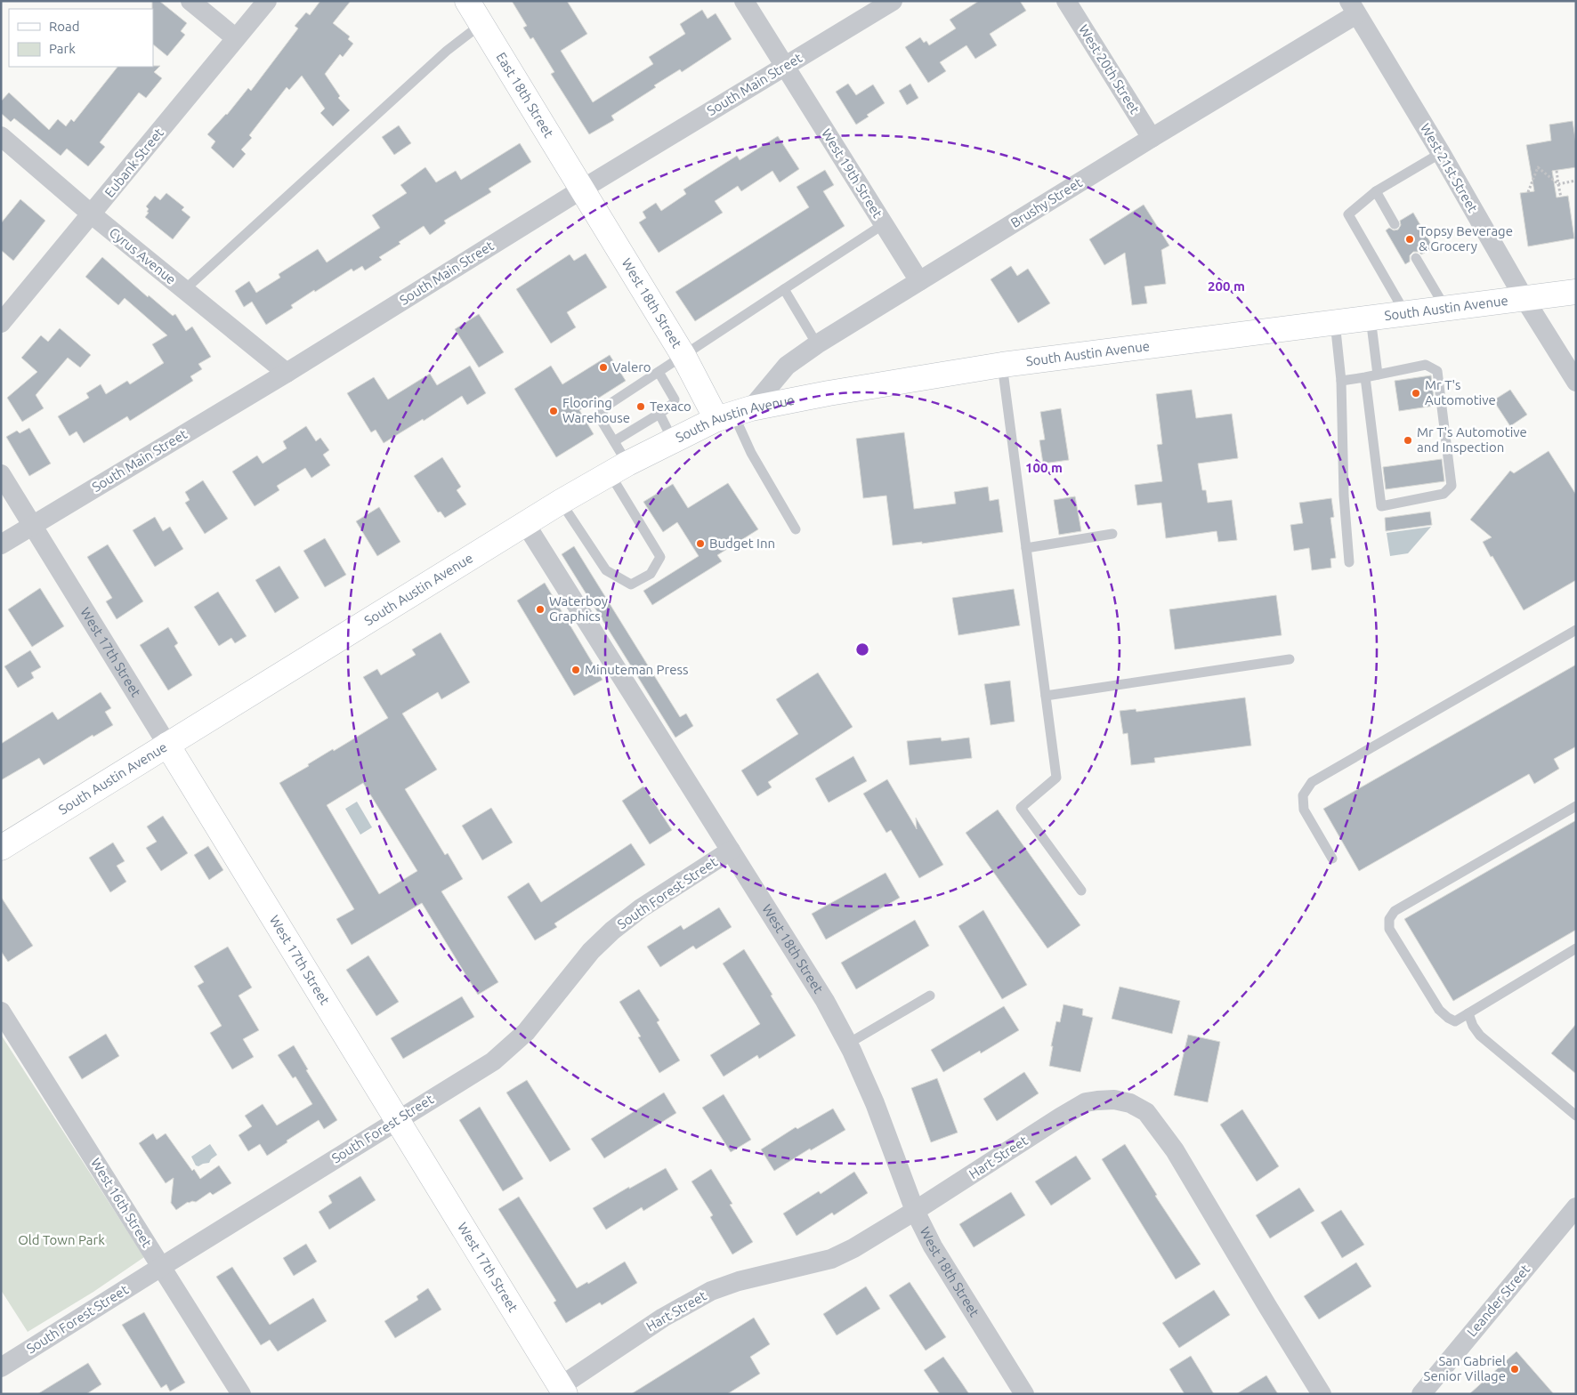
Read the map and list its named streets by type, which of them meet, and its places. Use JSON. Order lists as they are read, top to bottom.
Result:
{
  "streets": {
    "main road": [
      "East 18th Street",
      "West 18th Street",
      "South Austin Avenue",
      "West 17th Street"
    ],
    "street": [
      "West 20th Street",
      "South Main Street",
      "Eubank Street",
      "West 21st Street",
      "West 19th Street",
      "Brushy Street",
      "Cyrus Avenue",
      "South Forest Street",
      "Hart Street",
      "West 16th Street",
      "Leander Street"
    ]
  },
  "crossings": [
    ["West 20th Street", "Brushy Street"],
    ["South Main Street", "East 18th Street"],
    ["South Main Street", "West 19th Street"],
    ["South Main Street", "Cyrus Avenue"],
    ["South Main Street", "West 18th Street"],
    ["South Main Street", "West 17th Street"],
    ["East 18th Street", "West 18th Street"],
    ["Eubank Street", "Cyrus Avenue"],
    ["West 21st Street", "Brushy Street"],
    ["West 21st Street", "South Austin Avenue"],
    ["West 19th Street", "Brushy Street"],
    ["Brushy Street", "West 18th Street"],
    ["Brushy Street", "South Austin Avenue"],
    ["West 18th Street", "South Austin Avenue"],
    ["West 18th Street", "South Forest Street"],
    ["West 18th Street", "Hart Street"],
    ["South Austin Avenue", "West 17th Street"],
    ["West 17th Street", "South Forest Street"],
    ["West 17th Street", "Hart Street"],
    ["South Forest Street", "West 16th Street"]
  ],
  "parks": ["Old Town Park"],
  "places": [
    "Topsy Beverage & Grocery",
    "Valero",
    "Mr T's Automotive",
    "Texaco",
    "Flooring Warehouse",
    "Mr T's Automotive and Inspection",
    "Budget Inn",
    "Waterboy Graphics",
    "Minuteman Press",
    "San Gabriel Senior Village"
  ],
  "legend": ["Road", "Park"],
  "rings": ["200 m", "100 m"]
}
